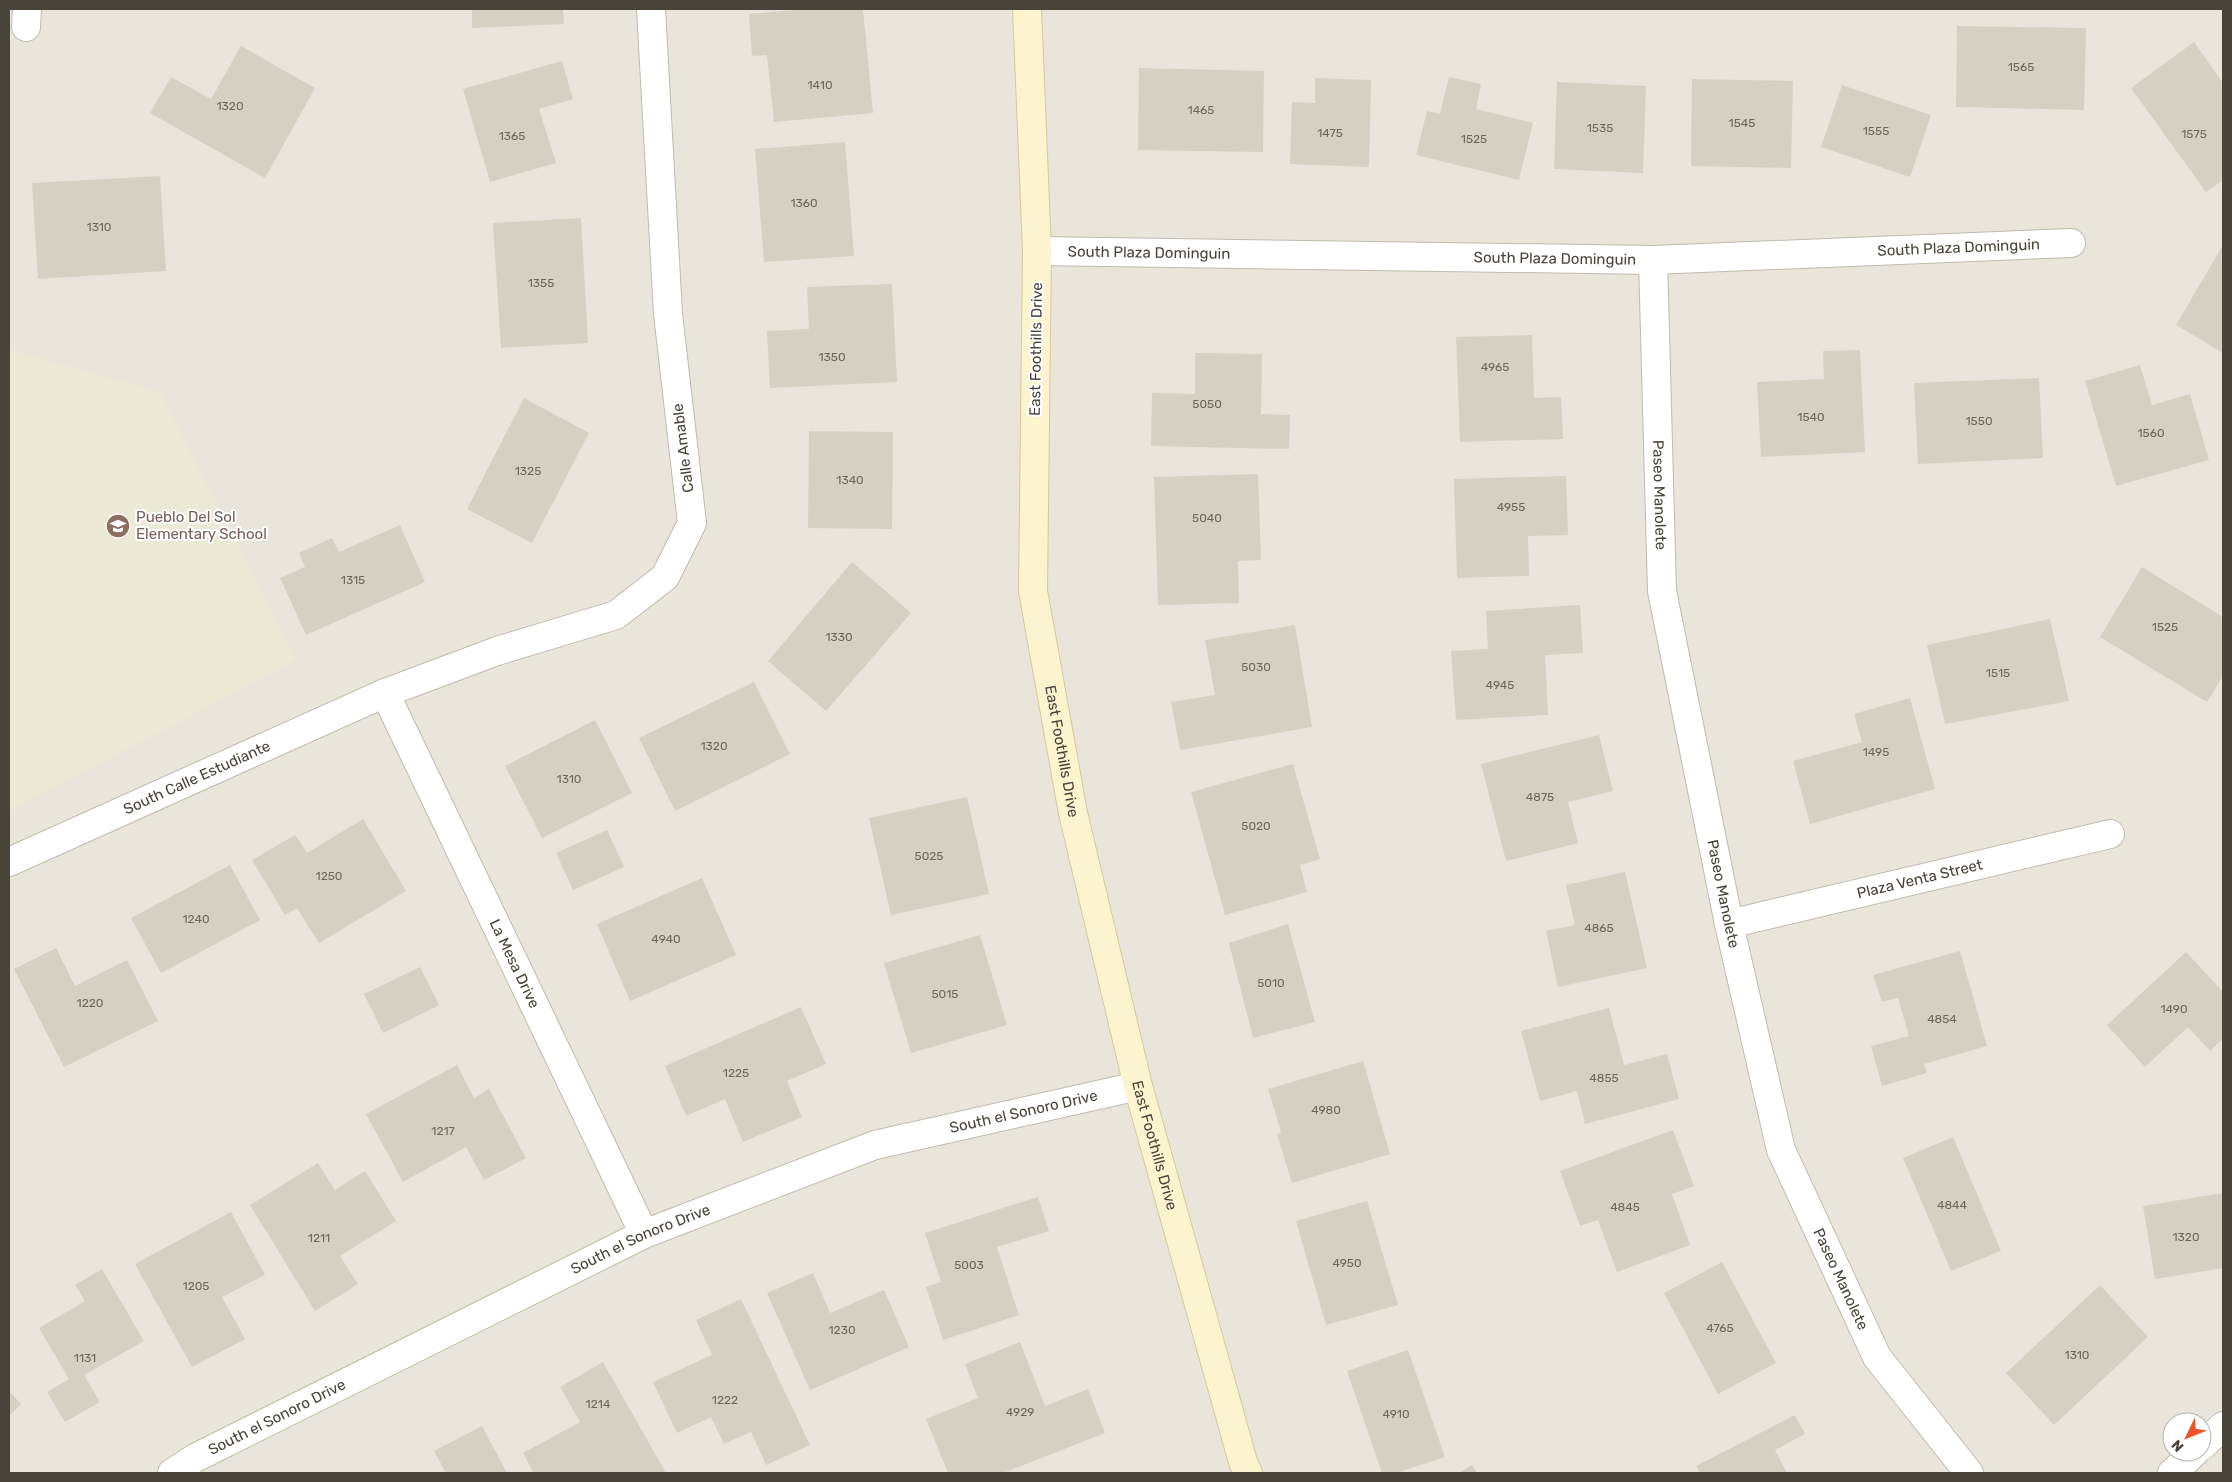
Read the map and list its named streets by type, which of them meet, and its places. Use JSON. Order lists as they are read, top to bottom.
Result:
{
  "streets": {
    "street": [
      "South Plaza Dominguin",
      "East Foothills Drive",
      "Calle Amable",
      "Paseo Manolete",
      "South Calle Estudiante",
      "Plaza Venta Street",
      "La Mesa Drive",
      "South el Sonoro Drive"
    ]
  },
  "crossings": [
    ["South Plaza Dominguin", "East Foothills Drive"],
    ["South Plaza Dominguin", "Paseo Manolete"],
    ["East Foothills Drive", "South el Sonoro Drive"],
    ["Calle Amable", "South Calle Estudiante"],
    ["Calle Amable", "La Mesa Drive"],
    ["Paseo Manolete", "Plaza Venta Street"],
    ["South Calle Estudiante", "La Mesa Drive"],
    ["La Mesa Drive", "South el Sonoro Drive"]
  ],
  "places": {
    "school or university": ["Pueblo Del Sol Elementary School"]
  },
  "house_numbers": [
    "1565",
    "1410",
    "1320",
    "1465",
    "1545",
    "1535",
    "1555",
    "1475",
    "1575",
    "1365",
    "1525",
    "1360",
    "1310",
    "1355",
    "1350",
    "4965",
    "5050",
    "1540",
    "1550",
    "1560",
    "1325",
    "1340",
    "4955",
    "5040",
    "1315",
    "1525",
    "1330",
    "5030",
    "1515",
    "4945",
    "1320",
    "1495",
    "1310",
    "4875",
    "5020",
    "5025",
    "1250",
    "1240",
    "4865",
    "4940",
    "5010",
    "5015",
    "1220",
    "1490",
    "4854",
    "1225",
    "4855",
    "4980",
    "1217",
    "4844",
    "4845",
    "1320",
    "1211",
    "4950",
    "5003",
    "1205",
    "4765",
    "1230",
    "1310",
    "1131",
    "1222",
    "1214",
    "4929",
    "4910"
  ],
  "north": "bottom left"
}
